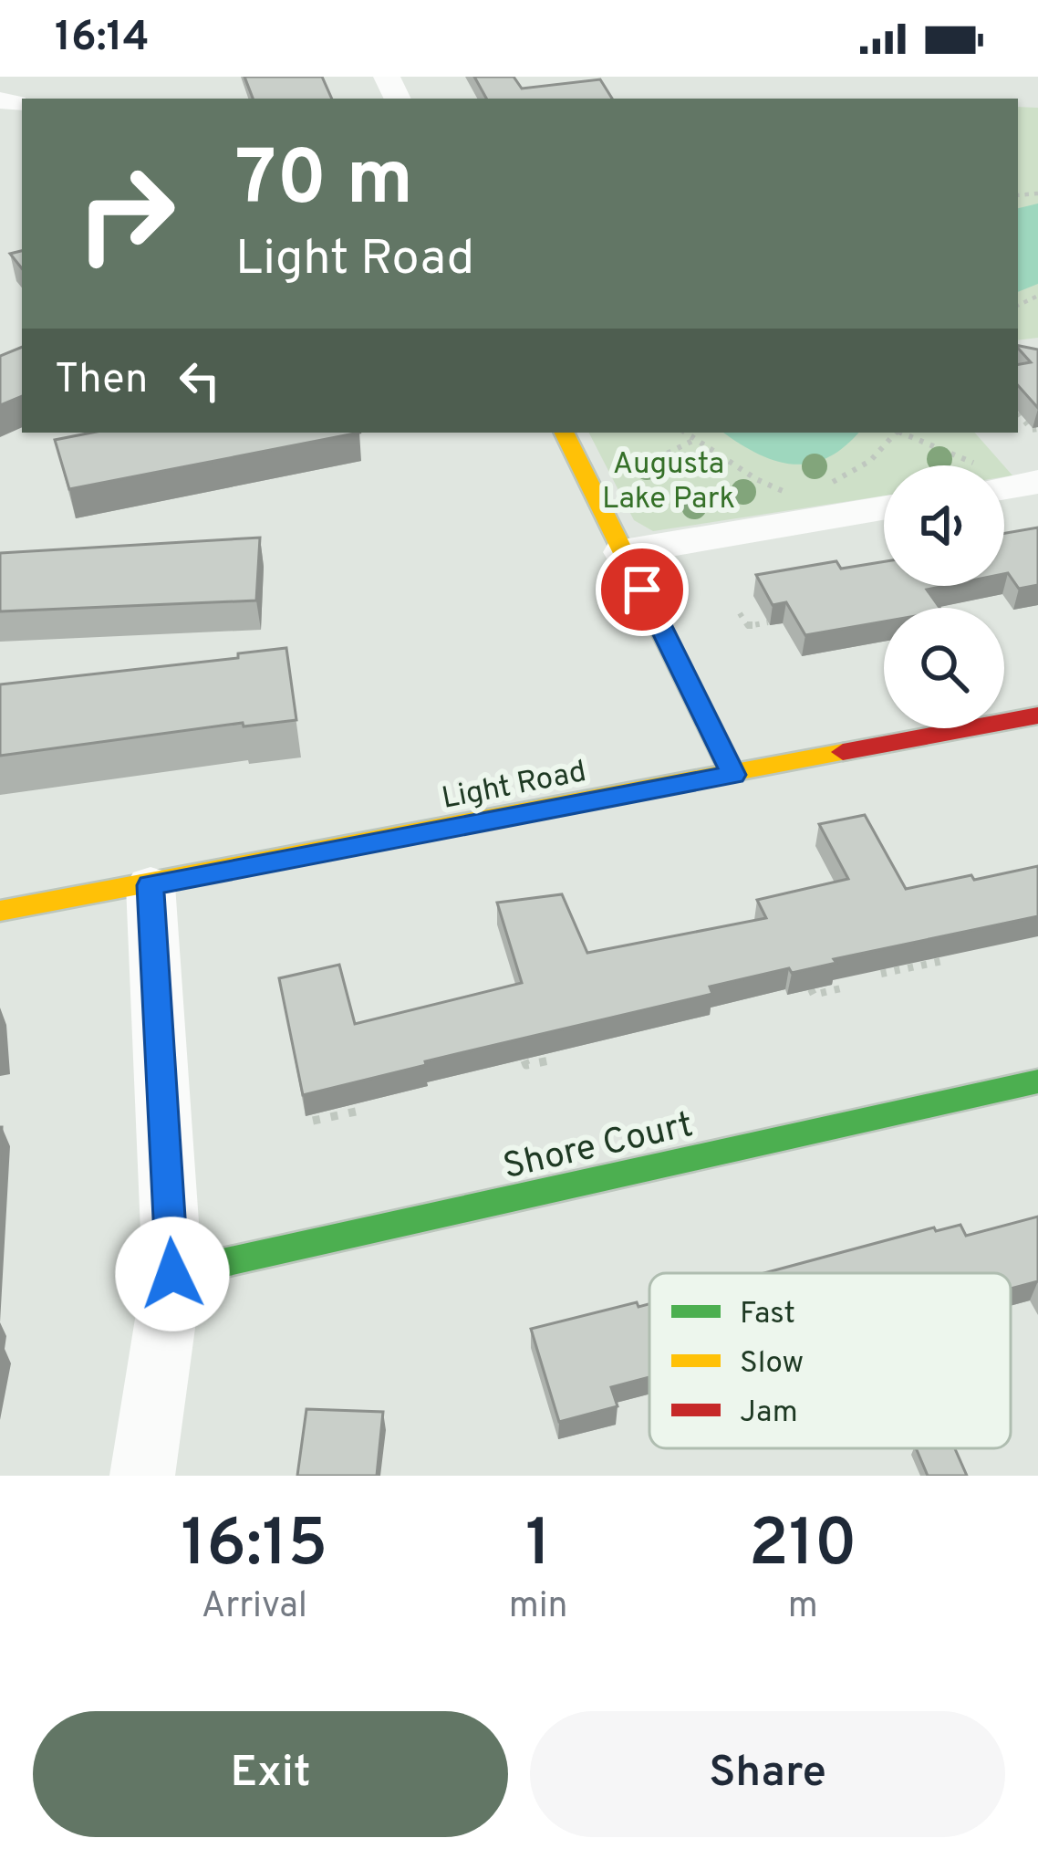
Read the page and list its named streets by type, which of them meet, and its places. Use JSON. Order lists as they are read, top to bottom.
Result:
{
  "streets": {
    "street": ["Light Road", "Shore Court"]
  },
  "parks": ["Augusta Lake Park"],
  "legend": ["Fast", "Slow", "Jam"],
  "page": {
    "status": "16:14",
    "turn": ["70 m", "Light Road"],
    "then": "Then",
    "eta": [
      "16:15",
      "Arrival",
      "1",
      "min",
      "210",
      "m"
    ],
    "buttons": ["Exit", "Share"]
  }
}
